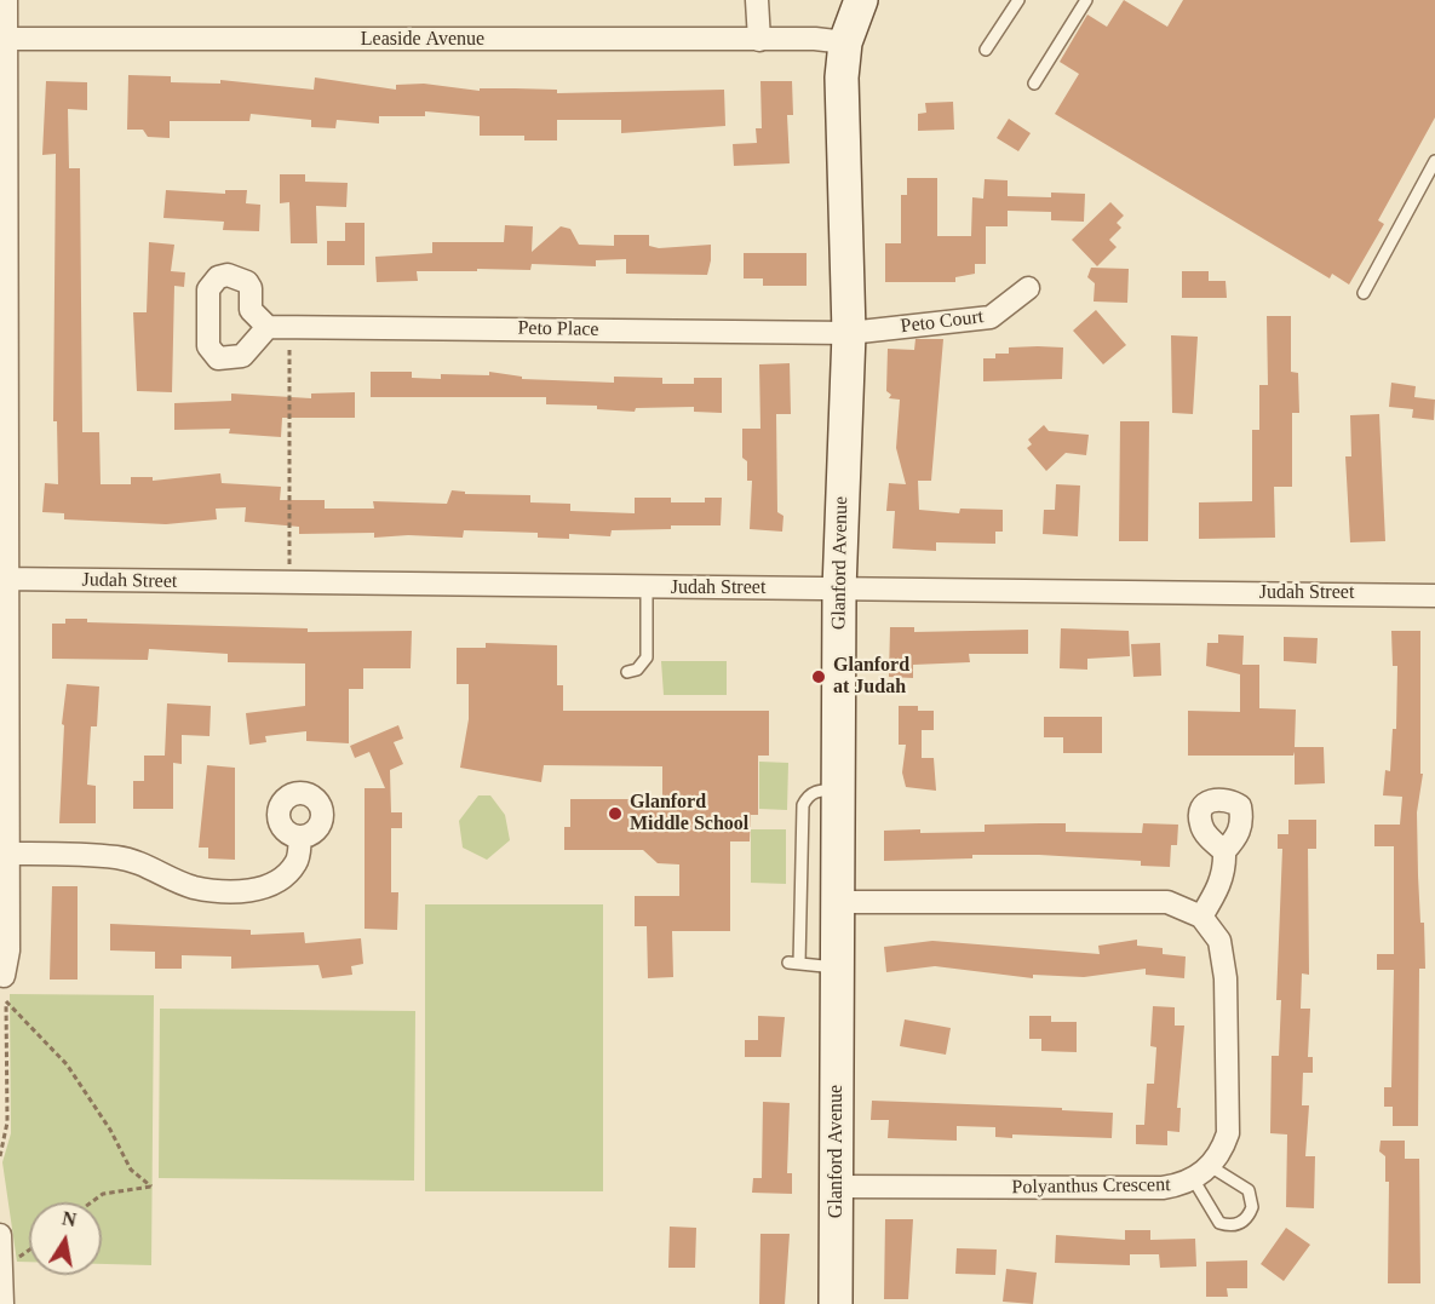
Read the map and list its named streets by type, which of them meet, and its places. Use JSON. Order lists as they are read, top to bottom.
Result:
{
  "streets": {
    "main road": ["Glanford Avenue"],
    "street": [
      "Leaside Avenue",
      "Peto Court",
      "Peto Place",
      "Judah Street",
      "Polyanthus Crescent"
    ]
  },
  "crossings": [
    ["Leaside Avenue", "Glanford Avenue"],
    ["Peto Court", "Peto Place"],
    ["Peto Court", "Glanford Avenue"],
    ["Peto Place", "Glanford Avenue"],
    ["Glanford Avenue", "Judah Street"],
    ["Glanford Avenue", "Polyanthus Crescent"]
  ],
  "places": ["Glanford at Judah", "Glanford Middle School"],
  "north": "top"
}
